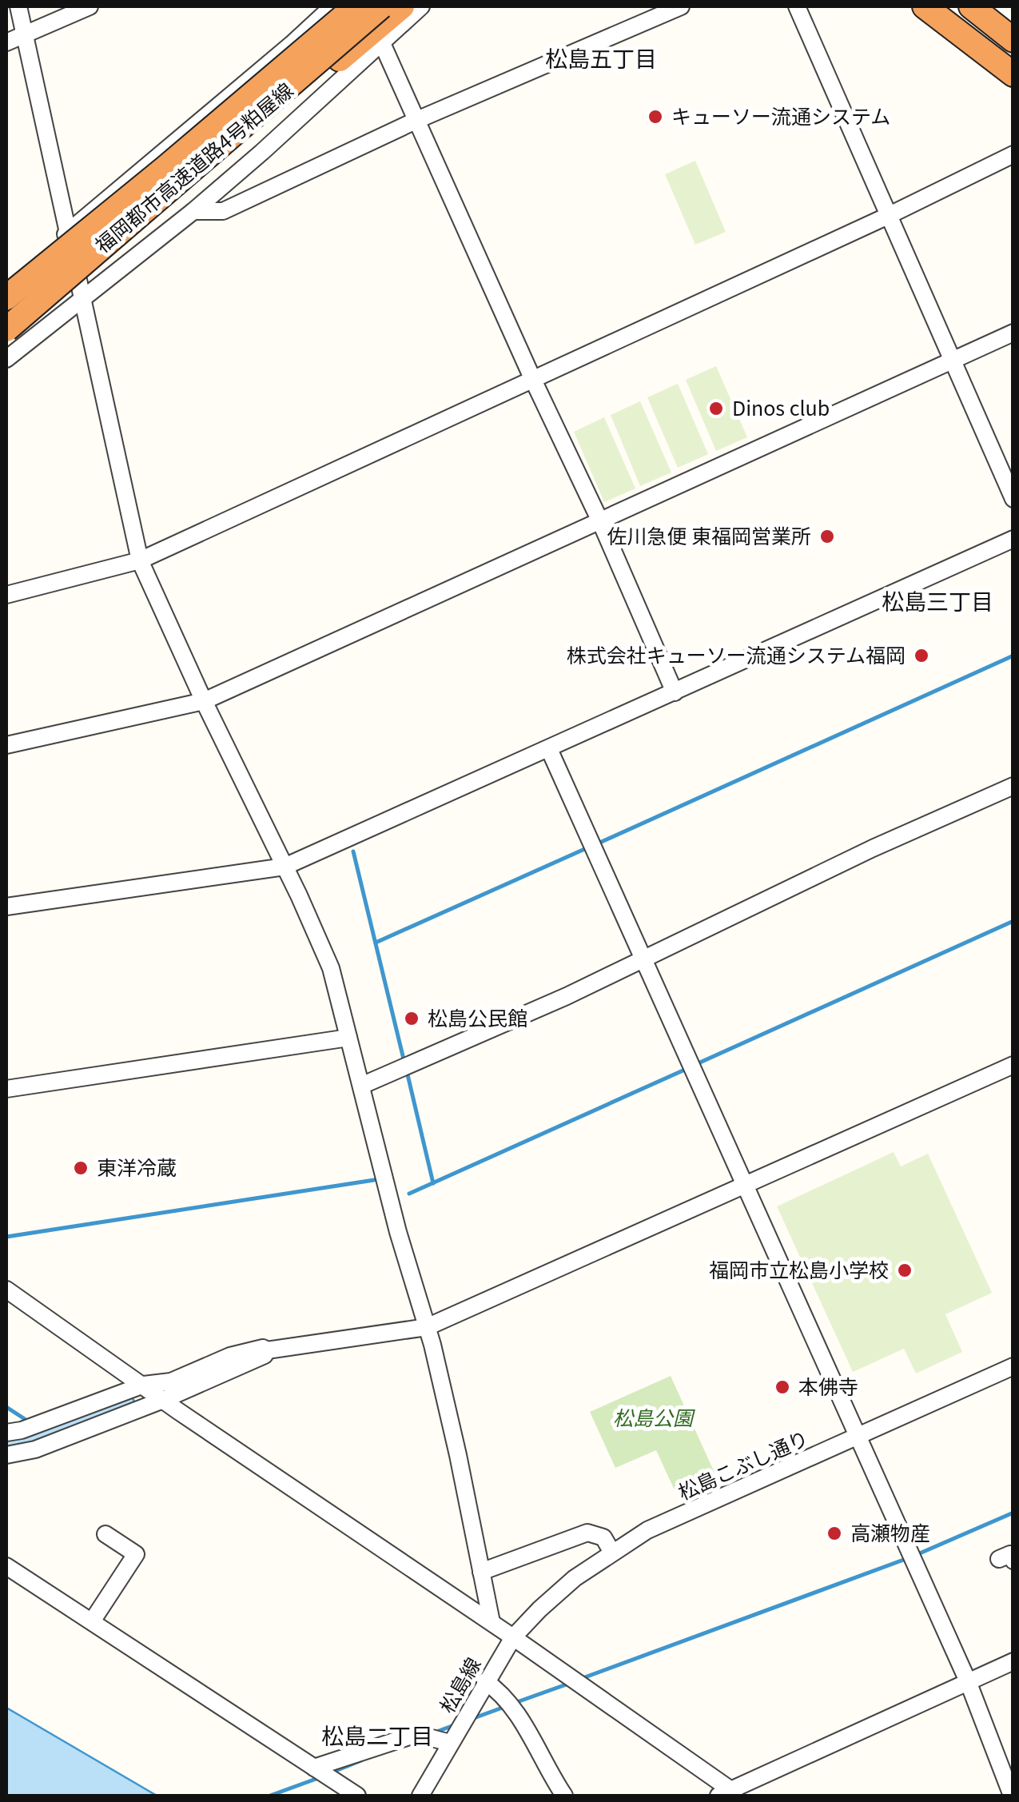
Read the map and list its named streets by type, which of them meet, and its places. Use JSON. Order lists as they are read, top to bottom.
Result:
{
  "streets": {
    "highway": ["福岡都市高速道路4号粕屋線"],
    "street": ["松島こぶし通り", "松島線"]
  },
  "crossings": [
    ["松島こぶし通り", "松島線"]
  ],
  "districts": ["松島五丁目", "松島三丁目", "松島二丁目"],
  "parks": ["松島公園"],
  "places": [
    "キューソー流通システム",
    "Dinos club",
    "佐川急便 東福岡営業所",
    "株式会社キューソー流通システム福岡",
    "松島公民館",
    "東洋冷蔵",
    "福岡市立松島小学校",
    "本佛寺",
    "高瀬物産"
  ]
}
